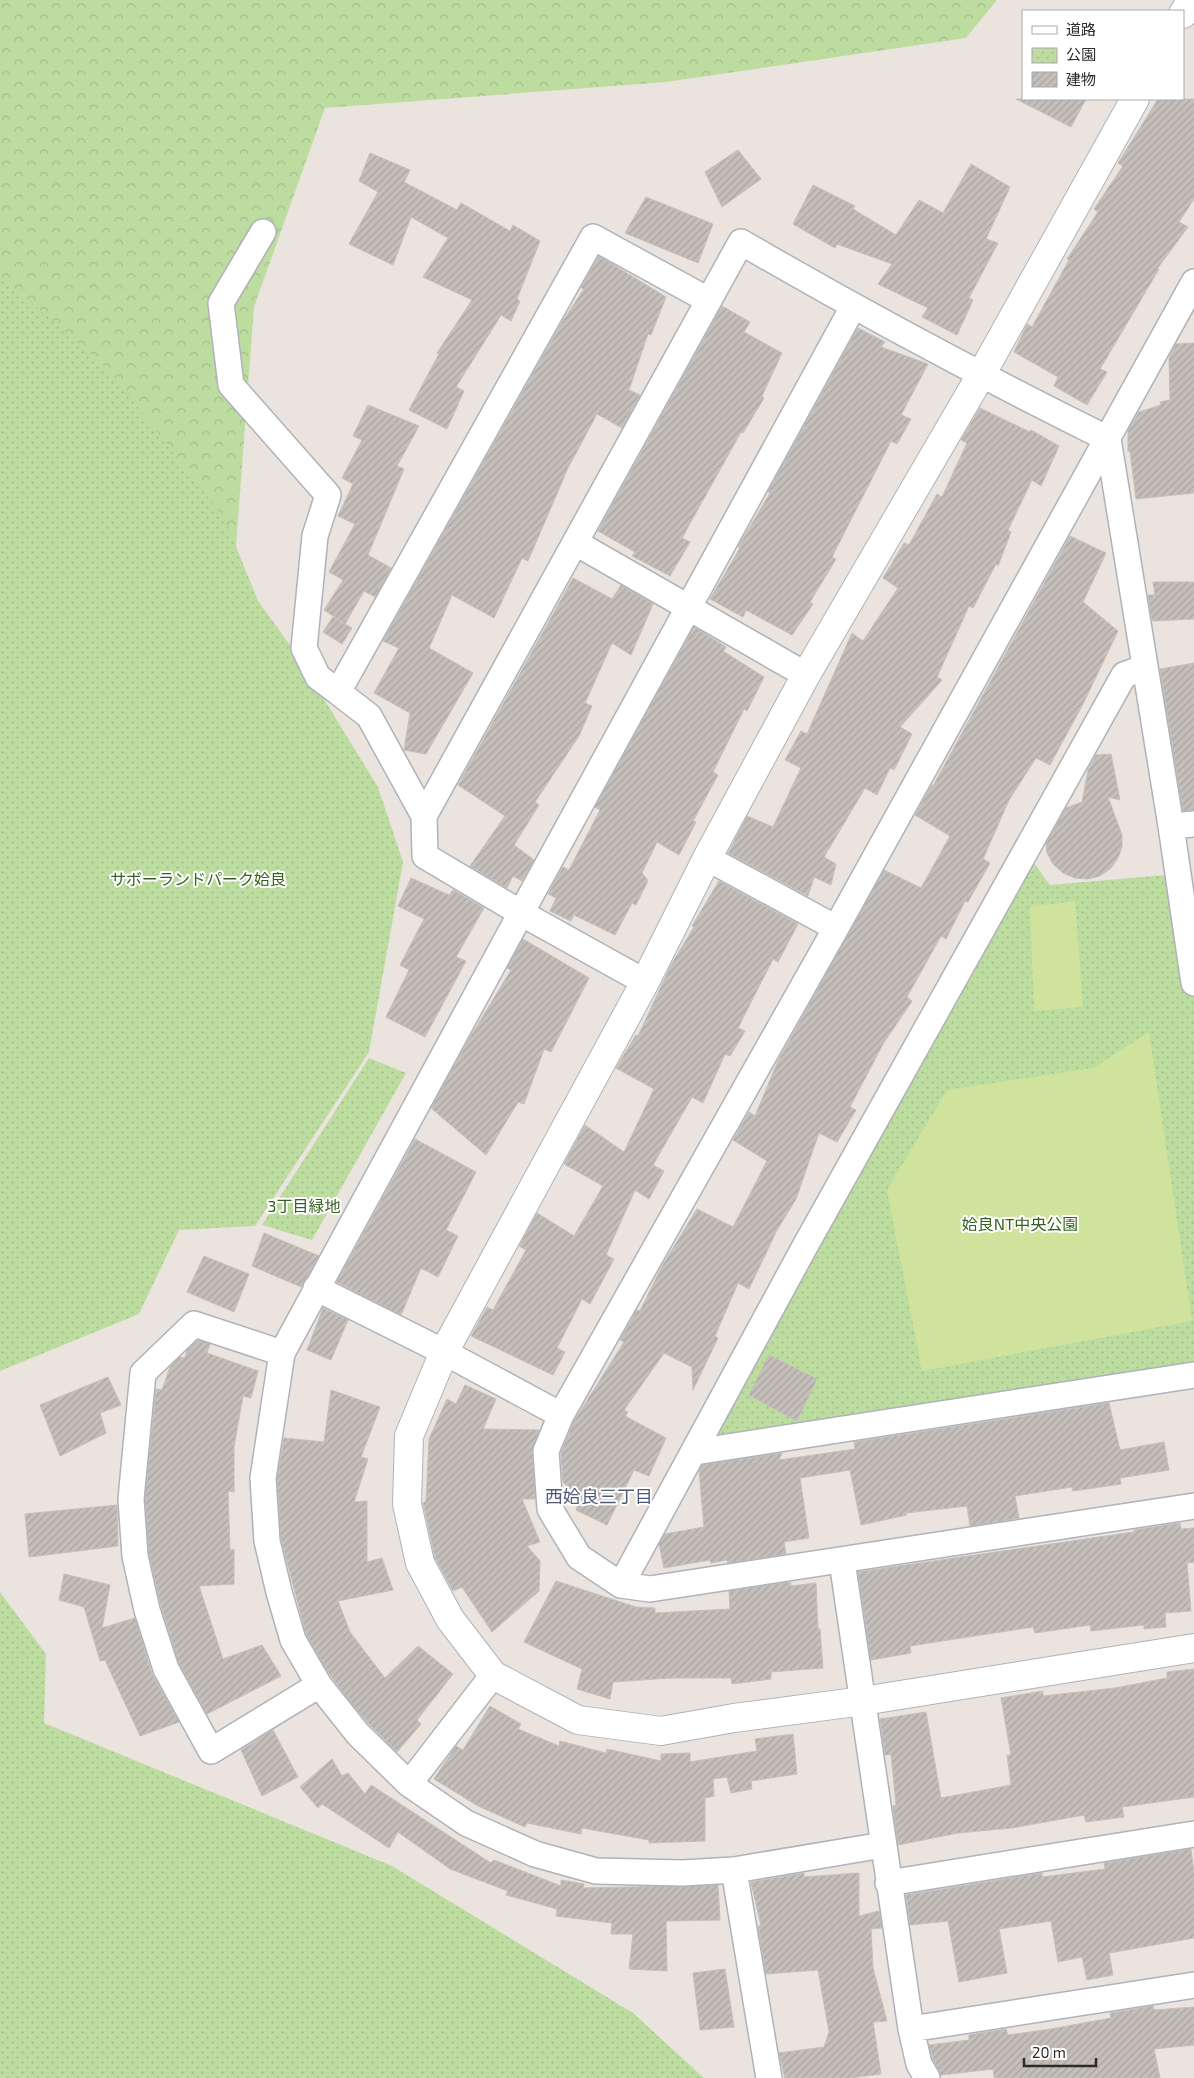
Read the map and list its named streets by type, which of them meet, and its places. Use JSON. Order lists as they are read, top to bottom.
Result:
{
  "districts": ["西姶良三丁目"],
  "parks": ["サボーランドパーク姶良", "3丁目緑地", "姶良NT中央公園"],
  "legend": ["道路", "公園", "建物"],
  "scale_bar": "20 m"
}
